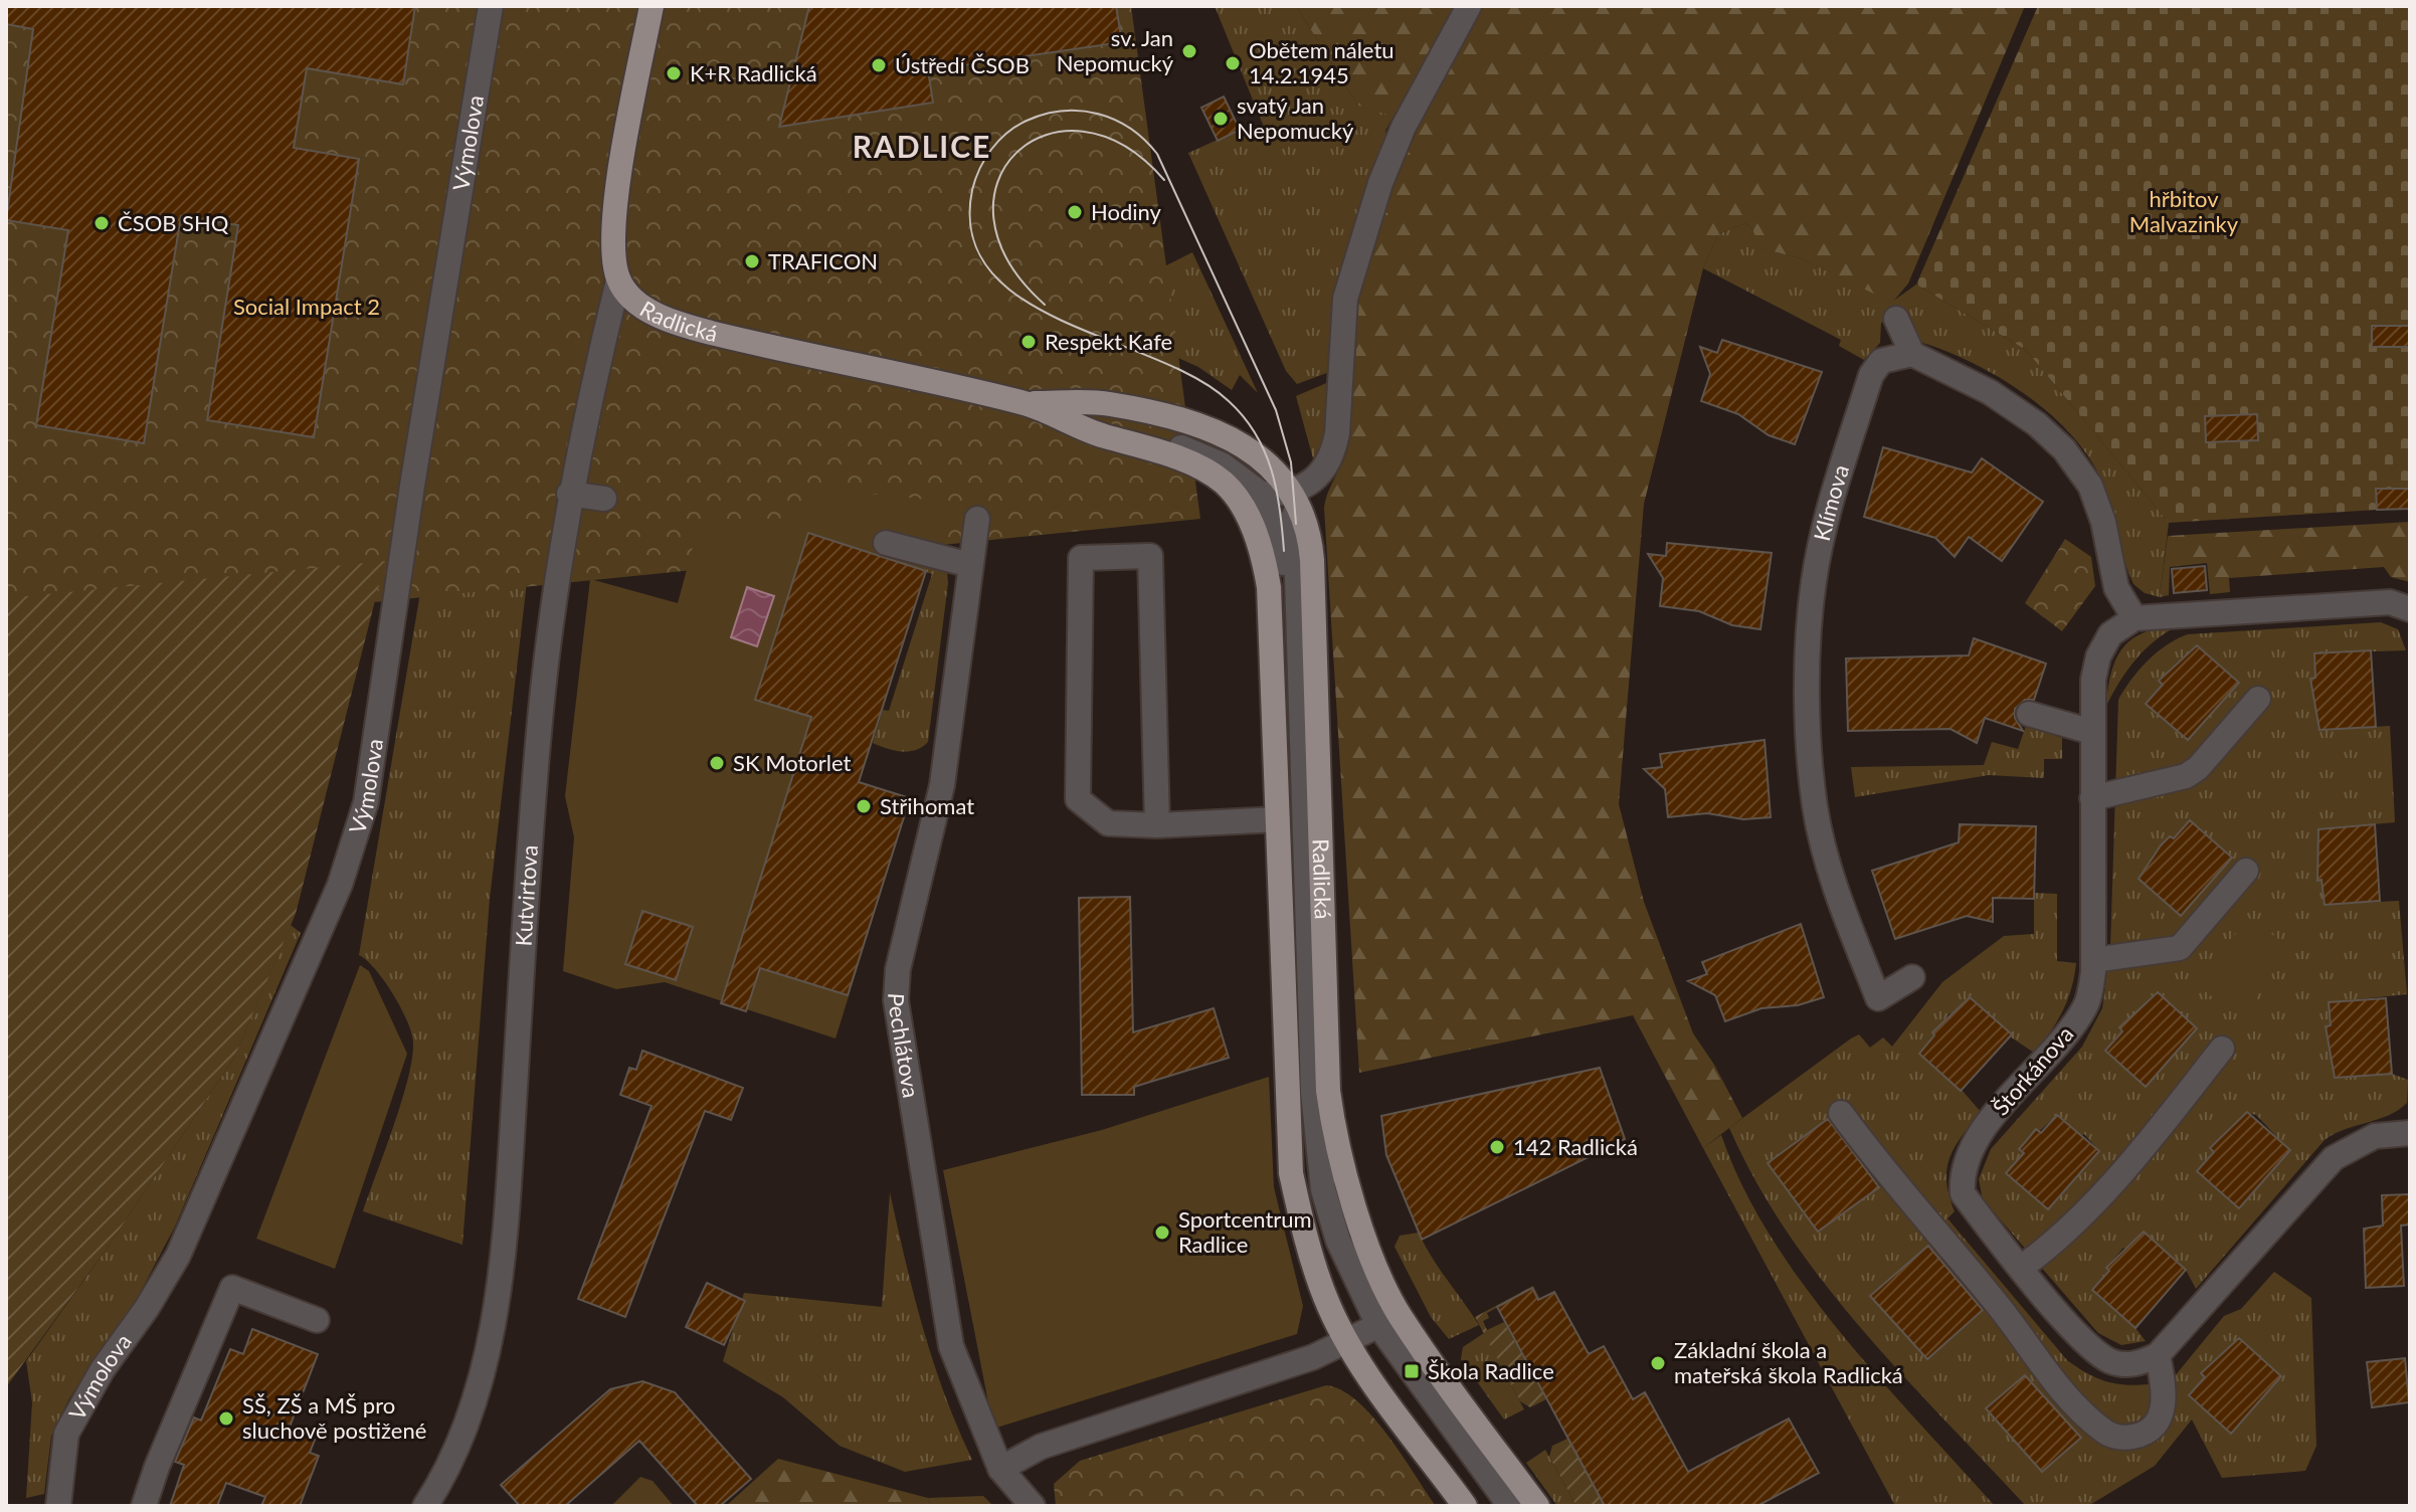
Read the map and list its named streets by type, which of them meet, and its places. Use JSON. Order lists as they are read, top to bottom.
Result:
{
  "streets": {
    "main road": ["Radlická"],
    "street": [
      "Výmolova",
      "Klímova",
      "Kutvirtova",
      "Pechlátova",
      "Štorkánova"
    ]
  },
  "crossings": [
    ["Radlická", "Kutvirtova"]
  ],
  "districts": ["RADLICE"],
  "parks": ["hřbitov Malvazinky", "Social Impact 2"],
  "places": {
    "other": [
      "sv. Jan Nepomucký",
      "Obětem náletu 14.2.1945",
      "Ústředí ČSOB",
      "K+R Radlická",
      "svatý Jan Nepomucký",
      "Hodiny",
      "ČSOB SHQ",
      "TRAFICON",
      "Respekt Kafe",
      "SK Motorlet",
      "Střihomat",
      "142 Radlická",
      "Sportcentrum Radlice",
      "Základní škola a mateřská škola Radlická",
      "SŠ, ZŠ a MŠ pro sluchově postižené"
    ],
    "transit": ["Škola Radlice"]
  }
}
